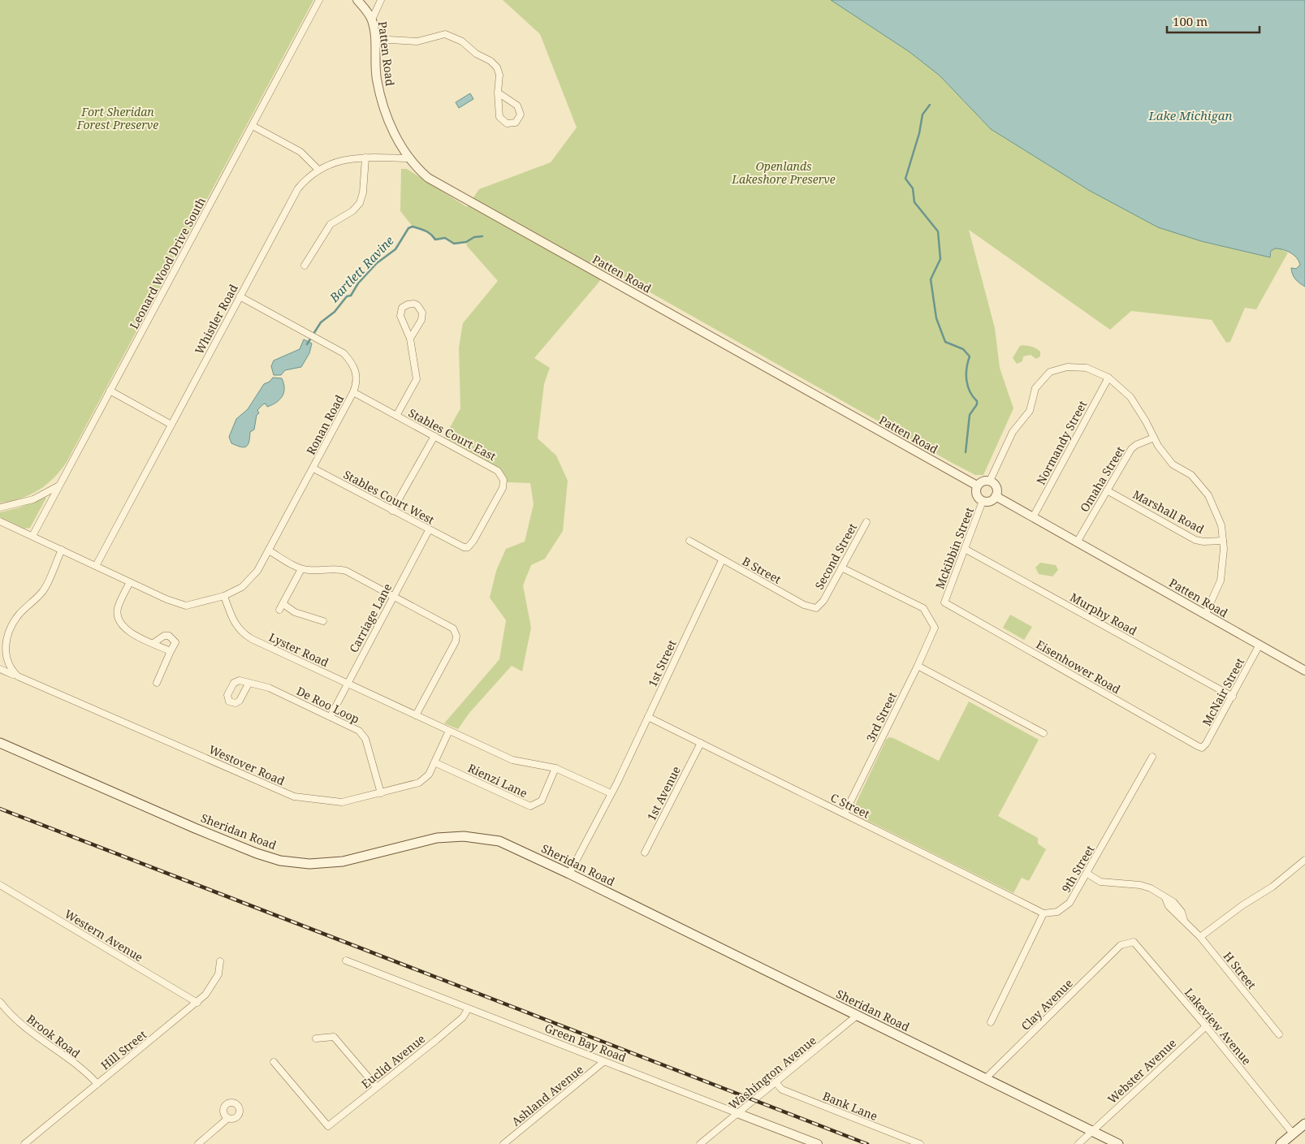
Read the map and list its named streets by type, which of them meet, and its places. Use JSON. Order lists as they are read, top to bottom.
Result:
{
  "streets": {
    "main road": ["Sheridan Road"],
    "street": [
      "Patten Road",
      "Leonard Wood Drive South",
      "Whistler Road",
      "Ronan Road",
      "Stables Court East",
      "Normandy Street",
      "Omaha Street",
      "Stables Court West",
      "Marshall Road",
      "Mckibbin Street",
      "Second Street",
      "B Street",
      "Murphy Road",
      "Carriage Lane",
      "Lyster Road",
      "1st Street",
      "Eisenhower Road",
      "McNair Street",
      "De Roo Loop",
      "3rd Street",
      "Westover Road",
      "Rienzi Lane",
      "1st Avenue",
      "C Street",
      "9th Street",
      "Western Avenue",
      "H Street",
      "Clay Avenue",
      "Lakeview Avenue",
      "Brook Road",
      "Green Bay Road",
      "Hill Street",
      "Euclid Avenue",
      "Webster Avenue",
      "Washington Avenue",
      "Ashland Avenue",
      "Bank Lane"
    ]
  },
  "crossings": [
    ["Patten Road", "Whistler Road"],
    ["Patten Road", "Normandy Street"],
    ["Patten Road", "Omaha Street"],
    ["Patten Road", "Mckibbin Street"],
    ["Patten Road", "McNair Street"],
    ["Whistler Road", "Ronan Road"],
    ["Ronan Road", "Stables Court East"],
    ["Ronan Road", "Stables Court West"],
    ["Ronan Road", "Lyster Road"],
    ["Stables Court East", "Stables Court West"],
    ["Omaha Street", "Marshall Road"],
    ["Stables Court West", "Carriage Lane"],
    ["Mckibbin Street", "Murphy Road"],
    ["Mckibbin Street", "Eisenhower Road"],
    ["Second Street", "B Street"],
    ["Second Street", "3rd Street"],
    ["B Street", "1st Street"],
    ["Murphy Road", "McNair Street"],
    ["Carriage Lane", "Lyster Road"],
    ["Carriage Lane", "De Roo Loop"],
    ["Lyster Road", "1st Street"],
    ["Lyster Road", "Westover Road"],
    ["Lyster Road", "Rienzi Lane"],
    ["1st Street", "C Street"],
    ["1st Street", "Sheridan Road"],
    ["Eisenhower Road", "McNair Street"],
    ["De Roo Loop", "Westover Road"],
    ["3rd Street", "C Street"],
    ["Westover Road", "Rienzi Lane"],
    ["1st Avenue", "C Street"],
    ["C Street", "9th Street"],
    ["Sheridan Road", "Clay Avenue"],
    ["Sheridan Road", "Webster Avenue"],
    ["Sheridan Road", "Washington Avenue"],
    ["9th Street", "H Street"],
    ["Western Avenue", "Hill Street"],
    ["Clay Avenue", "Lakeview Avenue"],
    ["Lakeview Avenue", "Webster Avenue"],
    ["Brook Road", "Hill Street"],
    ["Green Bay Road", "Euclid Avenue"],
    ["Green Bay Road", "Washington Avenue"],
    ["Green Bay Road", "Ashland Avenue"],
    ["Washington Avenue", "Bank Lane"]
  ],
  "water": ["Lake Michigan", "Bartlett Ravine"],
  "parks": ["Fort Sheridan Forest Preserve", "Openlands Lakeshore Preserve"],
  "scale_bar": "100 m"
}
